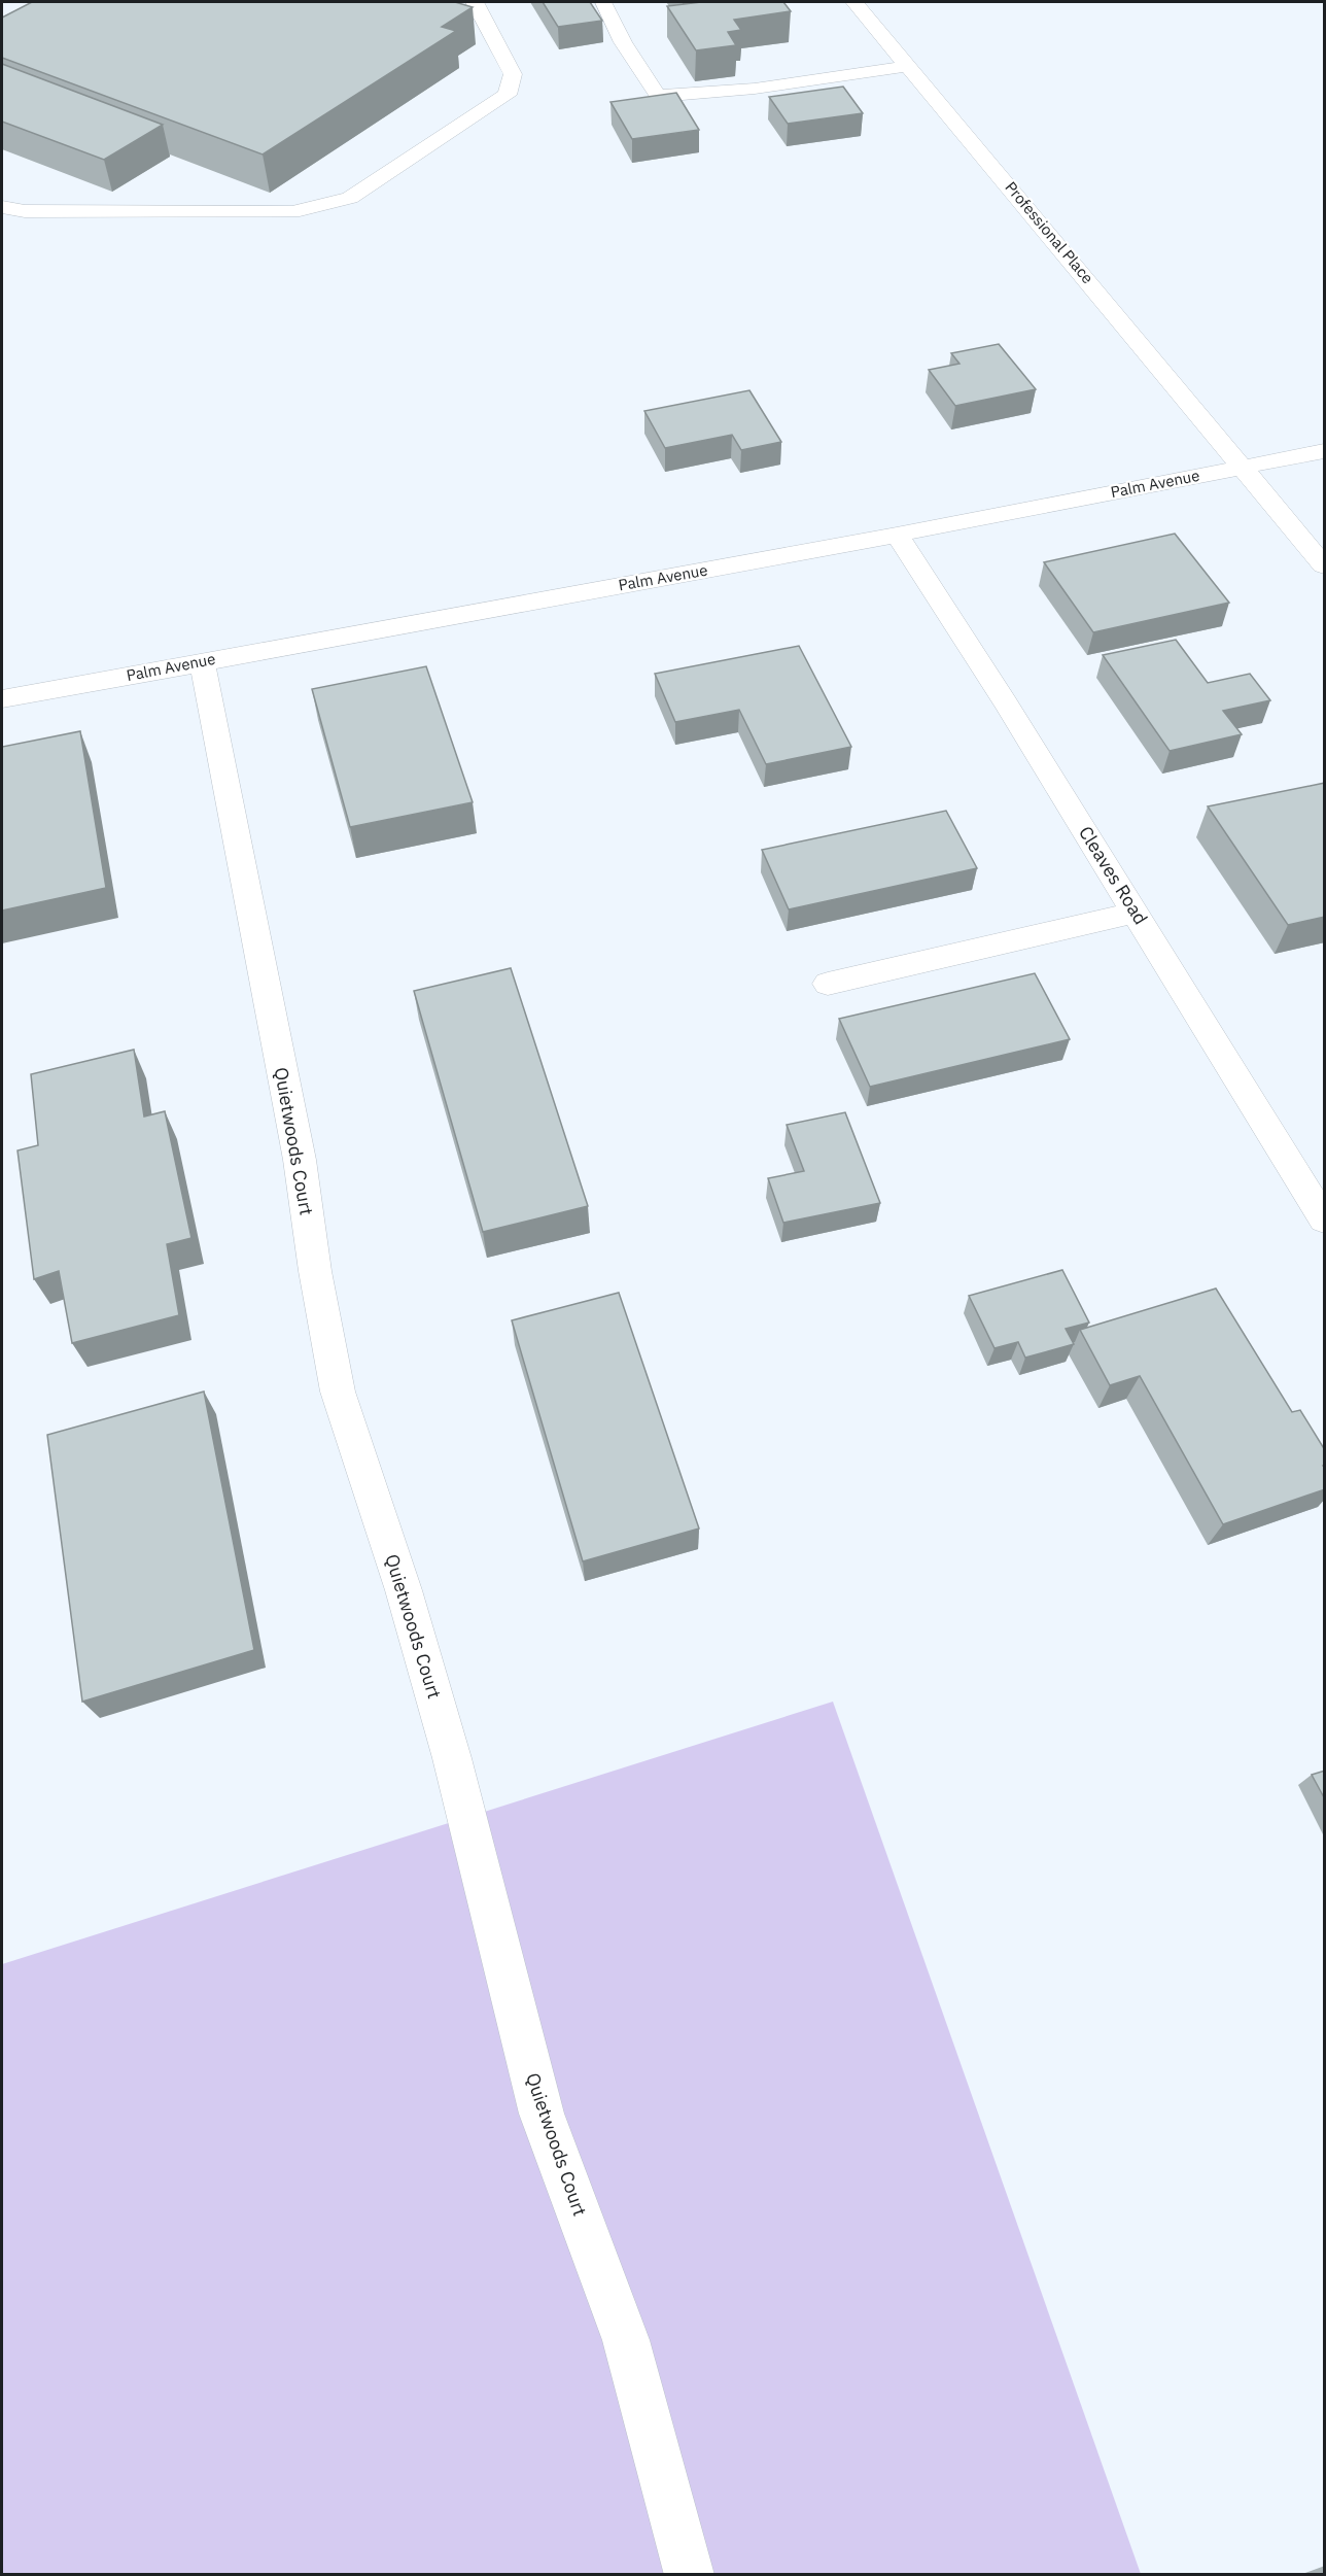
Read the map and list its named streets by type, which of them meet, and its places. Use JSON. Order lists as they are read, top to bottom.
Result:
{
  "streets": {
    "street": [
      "Professional Place",
      "Palm Avenue",
      "Cleaves Road",
      "Quietwoods Court"
    ]
  },
  "crossings": [
    ["Professional Place", "Palm Avenue"],
    ["Palm Avenue", "Cleaves Road"],
    ["Palm Avenue", "Quietwoods Court"]
  ]
}
